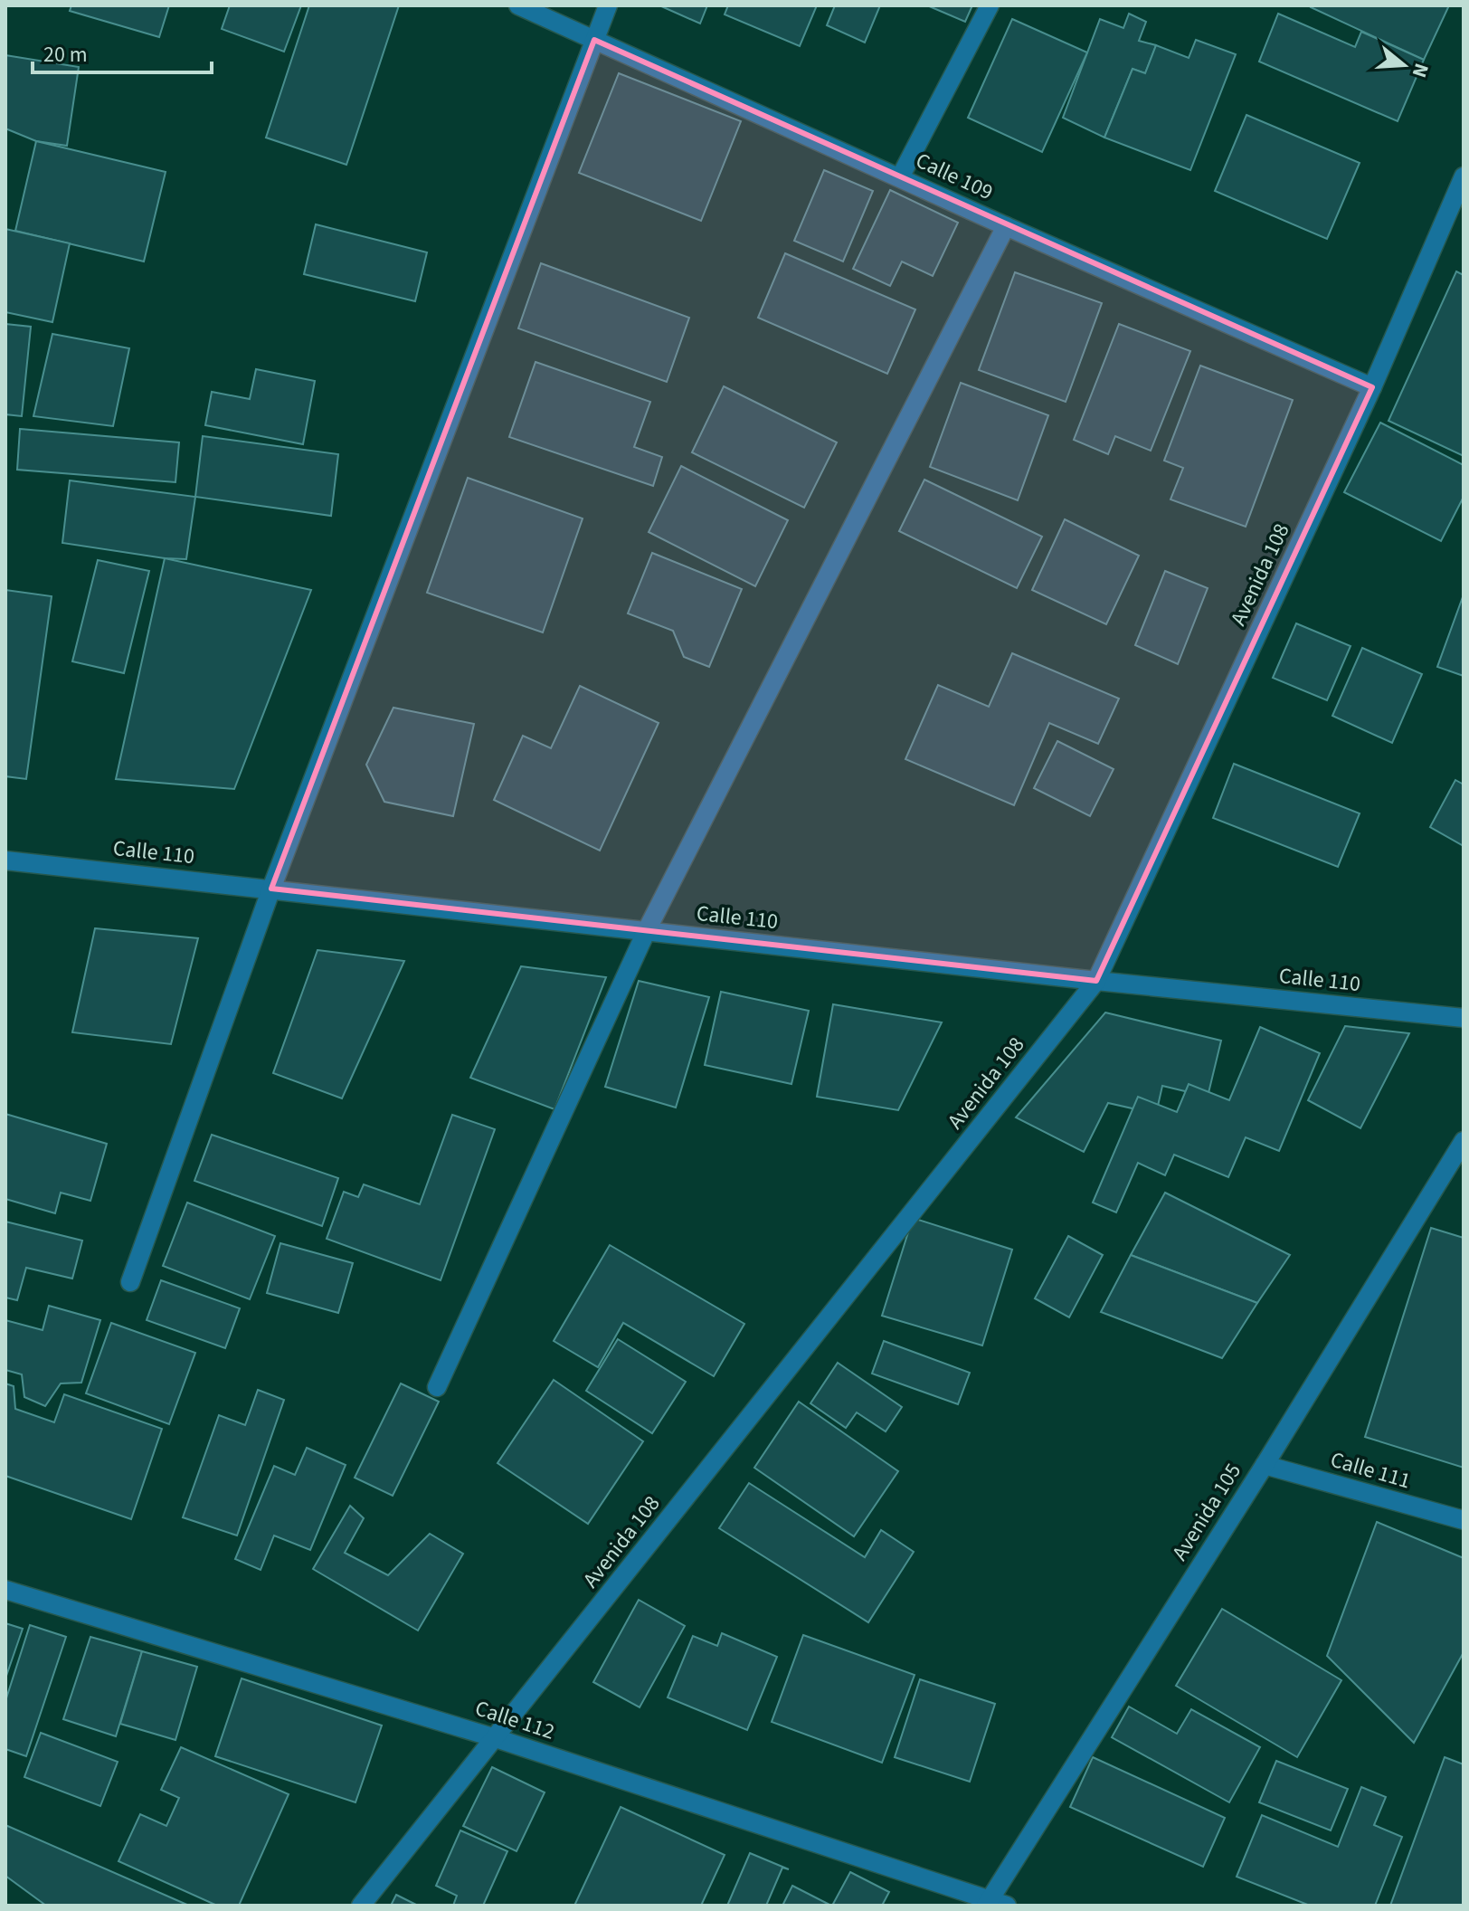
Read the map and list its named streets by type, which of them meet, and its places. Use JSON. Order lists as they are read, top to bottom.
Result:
{
  "streets": {
    "street": [
      "Calle 109",
      "Avenida 108",
      "Calle 110",
      "Calle 111",
      "Avenida 105",
      "Calle 112"
    ]
  },
  "crossings": [
    ["Calle 109", "Avenida 108"],
    ["Avenida 108", "Calle 110"],
    ["Avenida 108", "Calle 112"],
    ["Calle 111", "Avenida 105"],
    ["Avenida 105", "Calle 112"]
  ],
  "scale_bar": "20 m",
  "north": "right"
}
